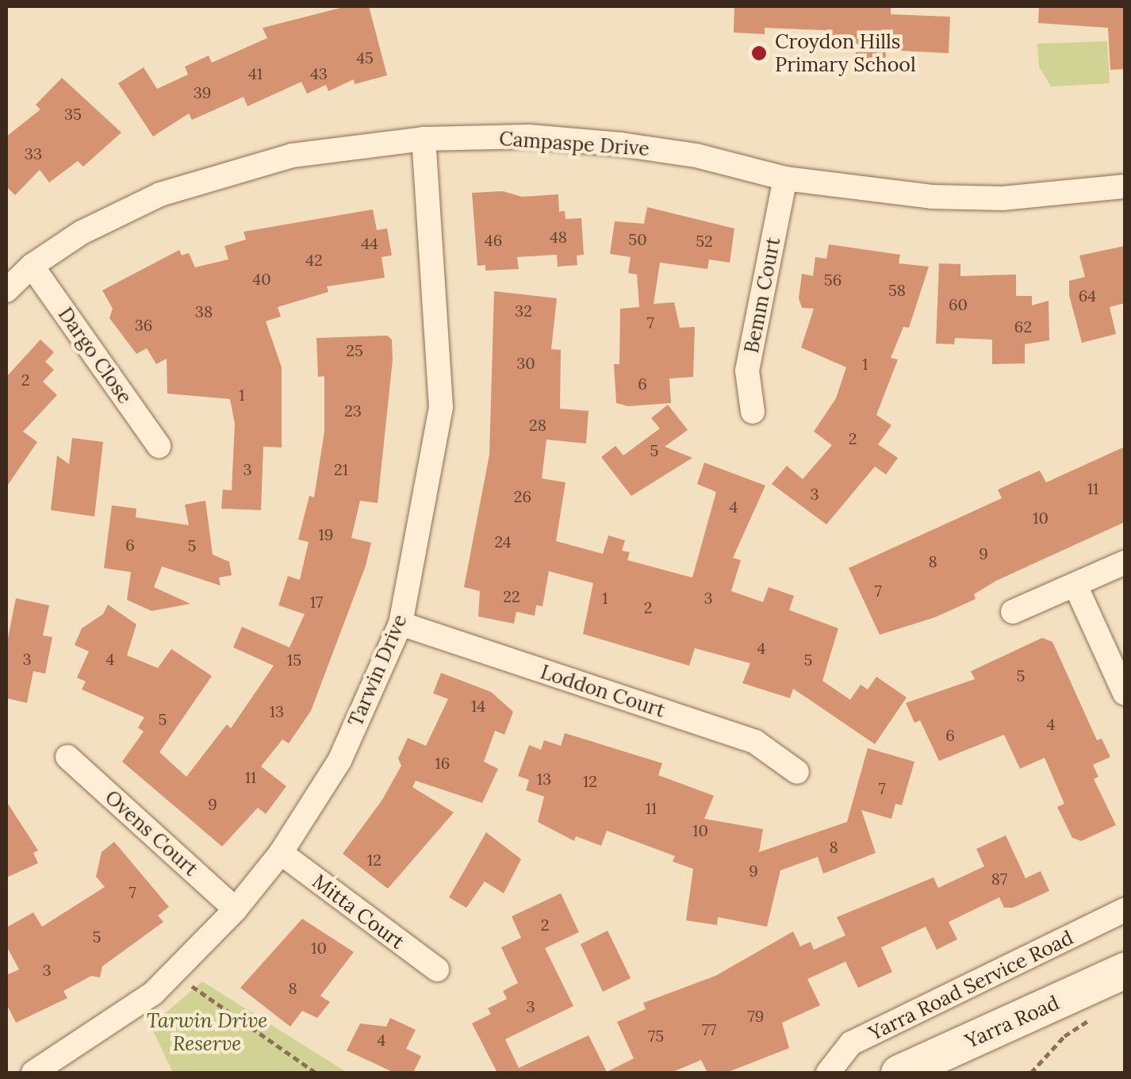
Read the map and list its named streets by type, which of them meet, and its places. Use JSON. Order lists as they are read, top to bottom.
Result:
{
  "streets": {
    "main road": ["Yarra Road"],
    "street": [
      "Campaspe Drive",
      "Bemm Court",
      "Dargo Close",
      "Tarwin Drive",
      "Loddon Court",
      "Ovens Court",
      "Mitta Court",
      "Yarra Road Service Road"
    ]
  },
  "crossings": [
    ["Campaspe Drive", "Bemm Court"],
    ["Campaspe Drive", "Dargo Close"],
    ["Campaspe Drive", "Tarwin Drive"],
    ["Tarwin Drive", "Loddon Court"],
    ["Tarwin Drive", "Ovens Court"],
    ["Tarwin Drive", "Mitta Court"]
  ],
  "parks": ["Tarwin Drive Reserve"],
  "places": ["Croydon Hills Primary School"],
  "house_numbers": [
    "45",
    "41",
    "43",
    "39",
    "35",
    "33",
    "48",
    "50",
    "46",
    "52",
    "44",
    "42",
    "40",
    "56",
    "58",
    "64",
    "60",
    "32",
    "38",
    "7",
    "36",
    "62",
    "25",
    "30",
    "1",
    "2",
    "6",
    "1",
    "23",
    "28",
    "2",
    "5",
    "3",
    "21",
    "11",
    "3",
    "26",
    "4",
    "10",
    "19",
    "24",
    "6",
    "5",
    "9",
    "8",
    "7",
    "22",
    "1",
    "3",
    "17",
    "2",
    "4",
    "3",
    "4",
    "15",
    "5",
    "5",
    "14",
    "13",
    "5",
    "4",
    "6",
    "16",
    "11",
    "13",
    "12",
    "7",
    "9",
    "11",
    "10",
    "8",
    "12",
    "9",
    "87",
    "7",
    "2",
    "5",
    "10",
    "3",
    "8",
    "3",
    "79",
    "77",
    "75",
    "4"
  ]
}
